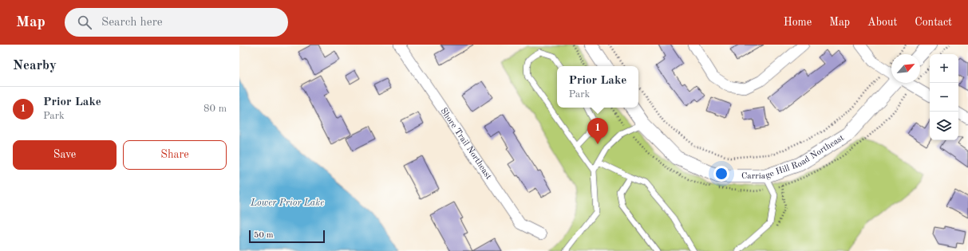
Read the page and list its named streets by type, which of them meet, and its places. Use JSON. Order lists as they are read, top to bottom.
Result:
{
  "streets": {
    "street": ["Shore Trail Northeast", "Carriage Hill Road Northeast"]
  },
  "water": ["Lower Prior Lake"],
  "scale_bar": "50 m",
  "north": "top right",
  "page": {
    "header": "Map",
    "search": "Search here",
    "nav": [
      "Home",
      "Map",
      "About",
      "Contact"
    ],
    "heading": "Nearby",
    "map_buttons": ["+", "−"],
    "popup": ["Prior Lake", "Park"],
    "list": [
      {
        "mark": "1",
        "name": "Prior Lake",
        "note": "Park",
        "value": "80 m"
      }
    ],
    "pins": "1",
    "buttons": ["Save", "Share"],
    "scale": "50 m"
  }
}
